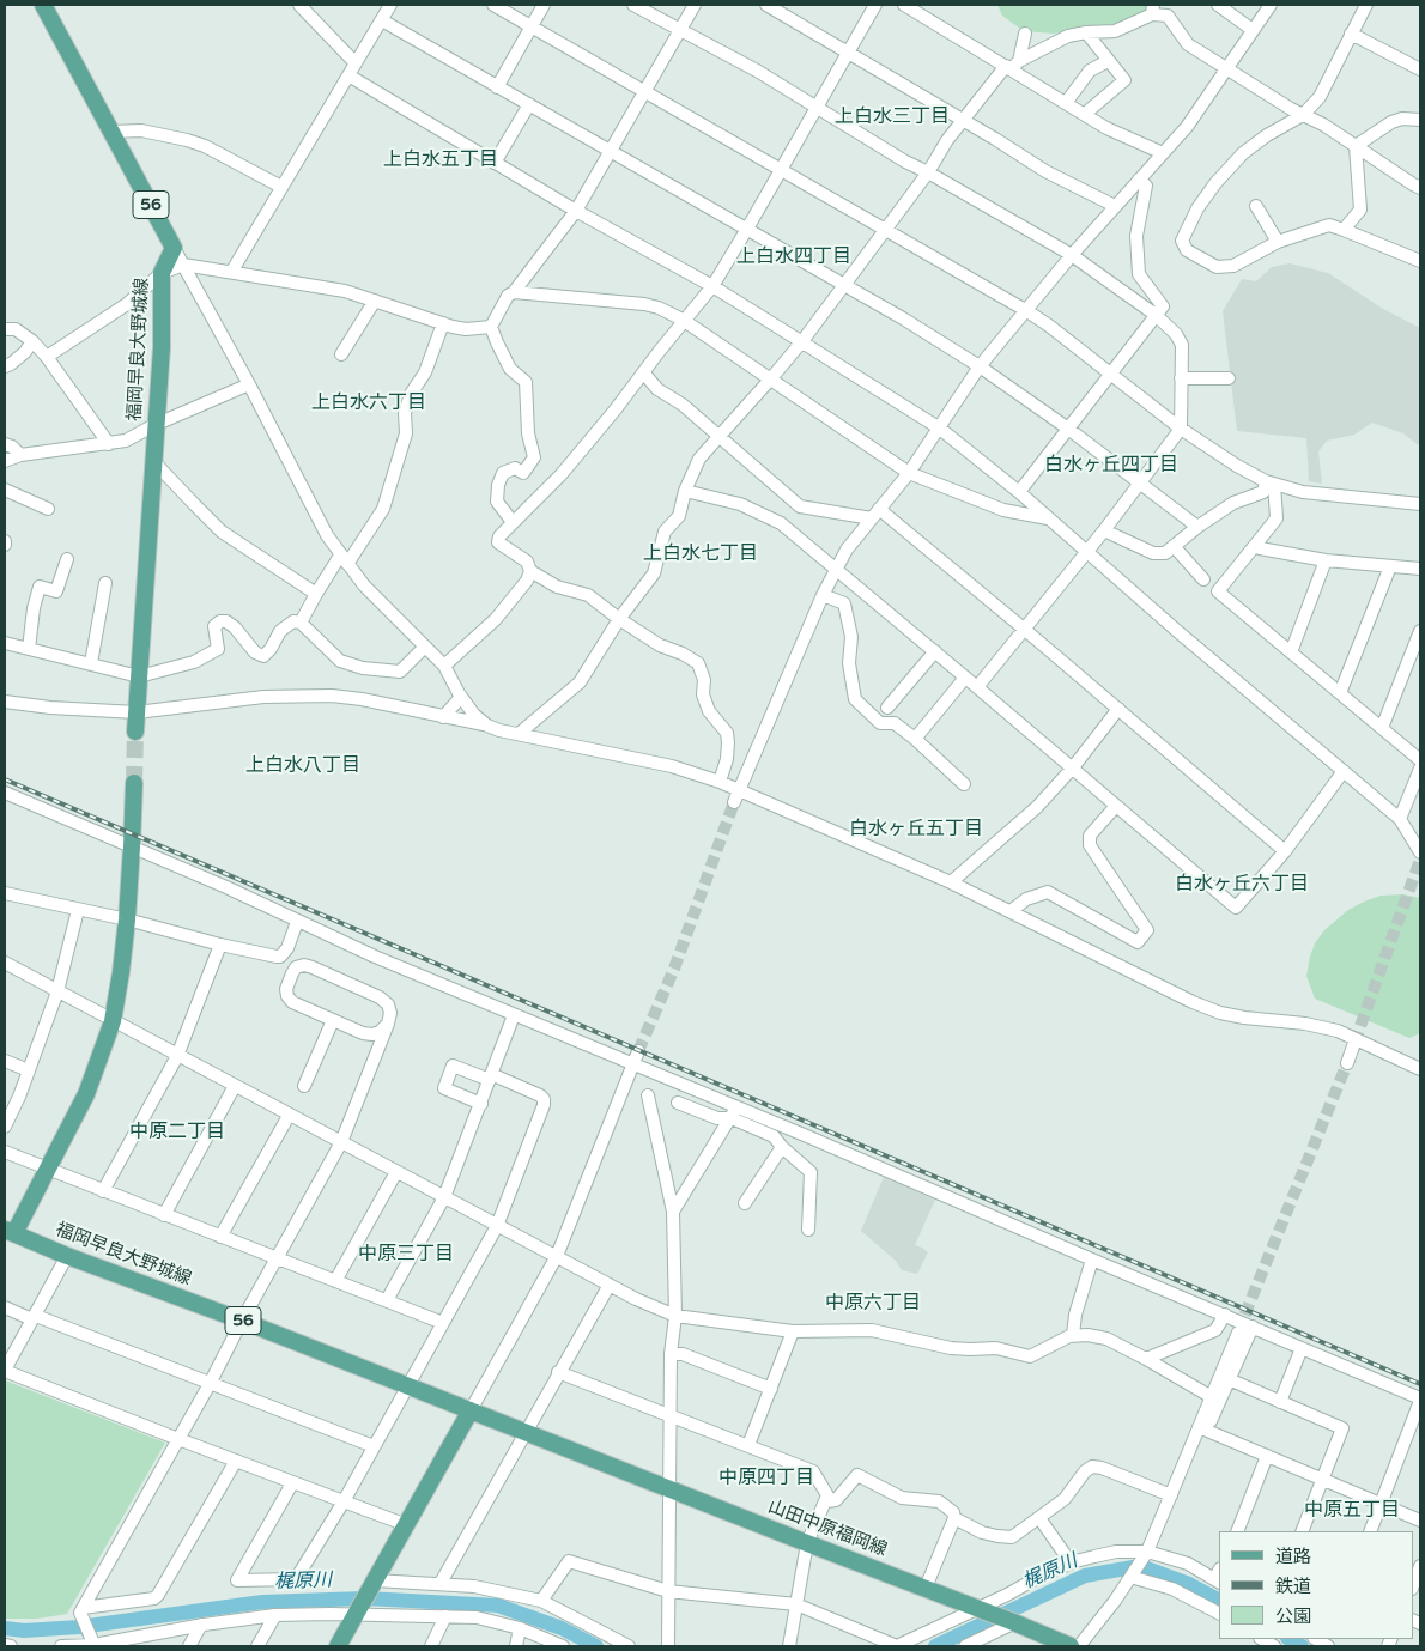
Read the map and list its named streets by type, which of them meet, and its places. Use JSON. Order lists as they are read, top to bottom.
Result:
{
  "streets": {
    "main road": ["56", "福岡早良大野城線", "山田中原福岡線"]
  },
  "crossings": [
    ["56", "福岡早良大野城線"],
    ["福岡早良大野城線", "山田中原福岡線"]
  ],
  "districts": [
    "上白水三丁目",
    "上白水五丁目",
    "上白水四丁目",
    "上白水六丁目",
    "白水ヶ丘四丁目",
    "上白水七丁目",
    "上白水八丁目",
    "白水ヶ丘五丁目",
    "白水ヶ丘六丁目",
    "中原二丁目",
    "中原三丁目",
    "中原六丁目",
    "中原四丁目",
    "中原五丁目"
  ],
  "water": ["梶原川"],
  "legend": ["道路", "鉄道", "公園"]
}
